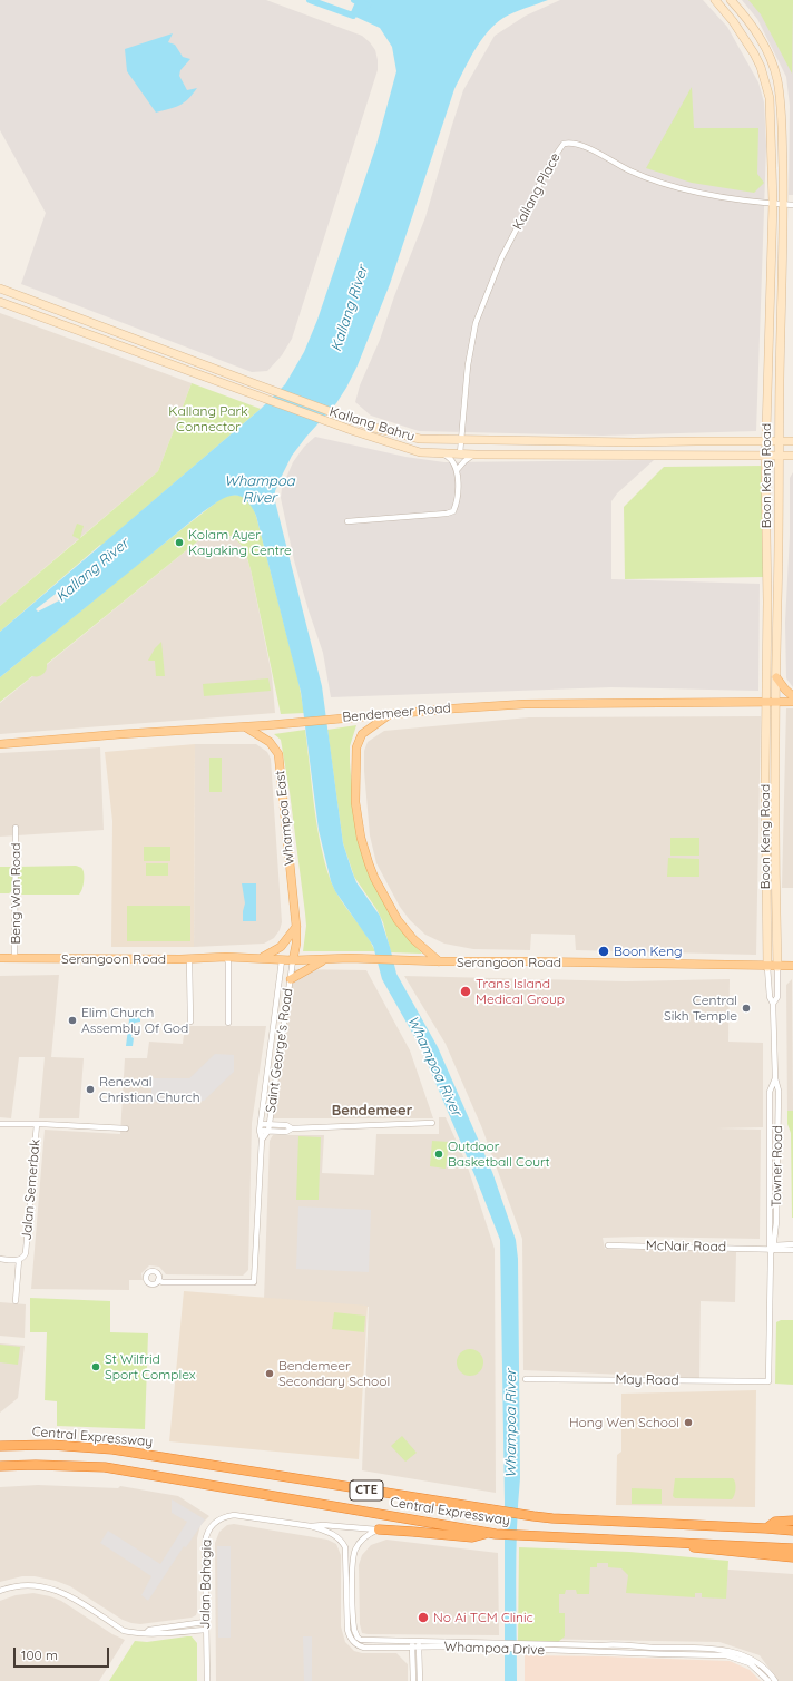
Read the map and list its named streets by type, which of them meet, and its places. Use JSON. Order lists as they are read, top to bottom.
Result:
{
  "streets": {
    "highway": ["Central Expressway", "CTE"],
    "main road": [
      "Kallang Bahru",
      "Boon Keng Road",
      "Bendemeer Road",
      "Whampoa East",
      "Serangoon Road"
    ],
    "street": [
      "Kallang Place",
      "Beng Wan Road",
      "Saint George's Road",
      "Towner Road",
      "Jalan Semerbak",
      "McNair Road",
      "May Road",
      "Jalan Bahagia",
      "Whampoa Drive"
    ]
  },
  "crossings": [
    ["Kallang Place", "Kallang Bahru"],
    ["Kallang Place", "Boon Keng Road"],
    ["Kallang Bahru", "Boon Keng Road"],
    ["Boon Keng Road", "Bendemeer Road"],
    ["Boon Keng Road", "Serangoon Road"],
    ["Boon Keng Road", "Towner Road"],
    ["Bendemeer Road", "Whampoa East"],
    ["Whampoa East", "Serangoon Road"],
    ["Whampoa East", "Saint George's Road"],
    ["Beng Wan Road", "Serangoon Road"],
    ["Serangoon Road", "Saint George's Road"],
    ["Serangoon Road", "Towner Road"],
    ["Towner Road", "McNair Road"],
    ["Towner Road", "May Road"],
    ["Jalan Bahagia", "Whampoa Drive"]
  ],
  "districts": ["Bendemeer"],
  "water": ["Kallang River", "Whampoa River"],
  "parks": ["Kallang Park Connector"],
  "places": [
    "Kolam Ayer Kayaking Centre",
    "Boon Keng",
    "Trans Island Medical Group",
    "Central Sikh Temple",
    "Elim Church Assembly Of God",
    "Renewal Christian Church",
    "Outdoor Basketball Court",
    "St Wilfrid Sport Complex",
    "Bendemeer Secondary School",
    "Hong Wen School",
    "No Ai TCM Clinic"
  ],
  "scale_bar": "100 m"
}
